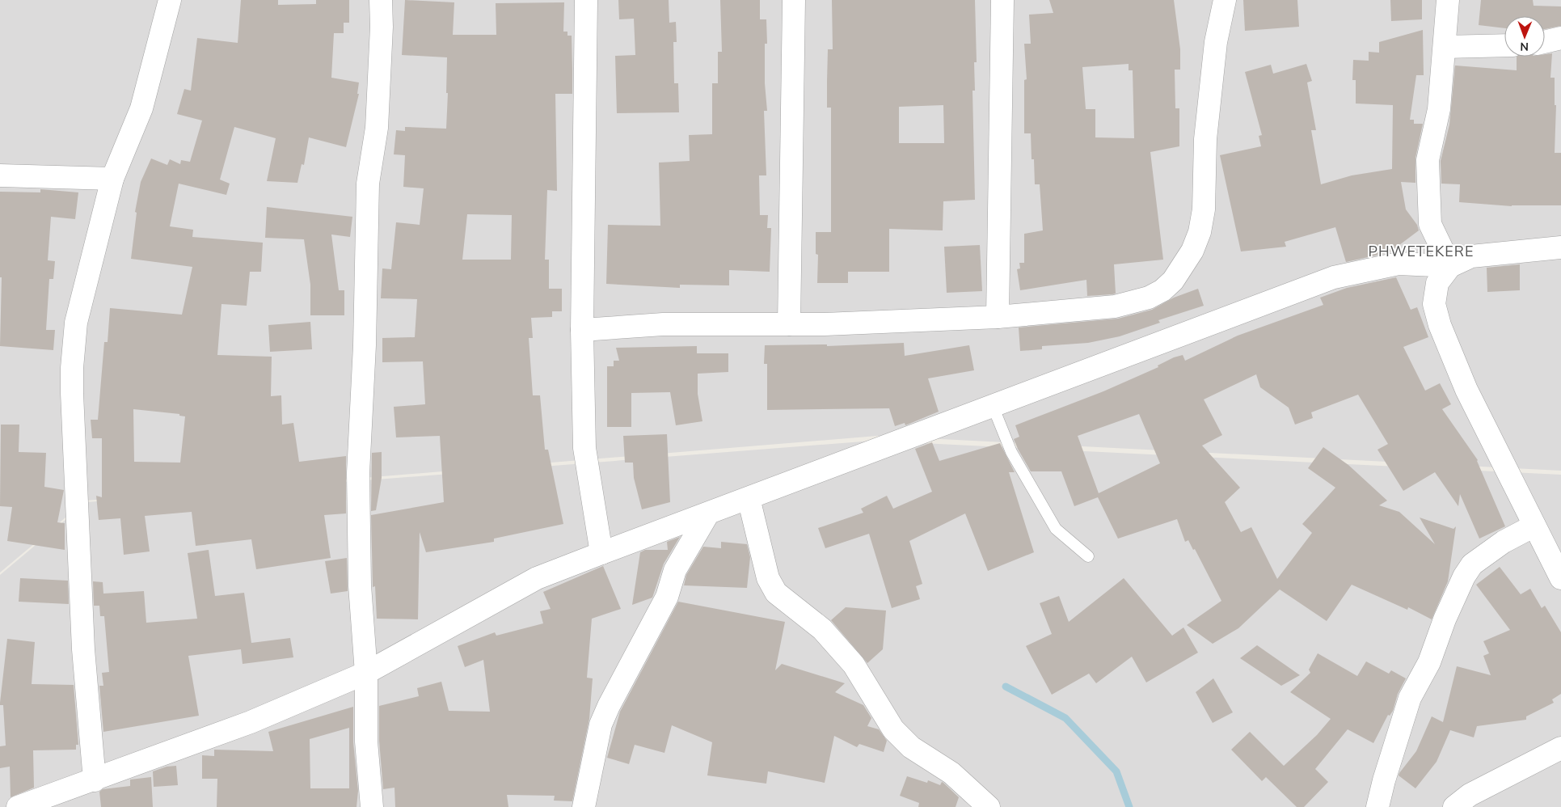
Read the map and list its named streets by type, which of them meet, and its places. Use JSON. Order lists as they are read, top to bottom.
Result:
{
  "districts": ["PHWETEKERE"],
  "north": "bottom"
}
